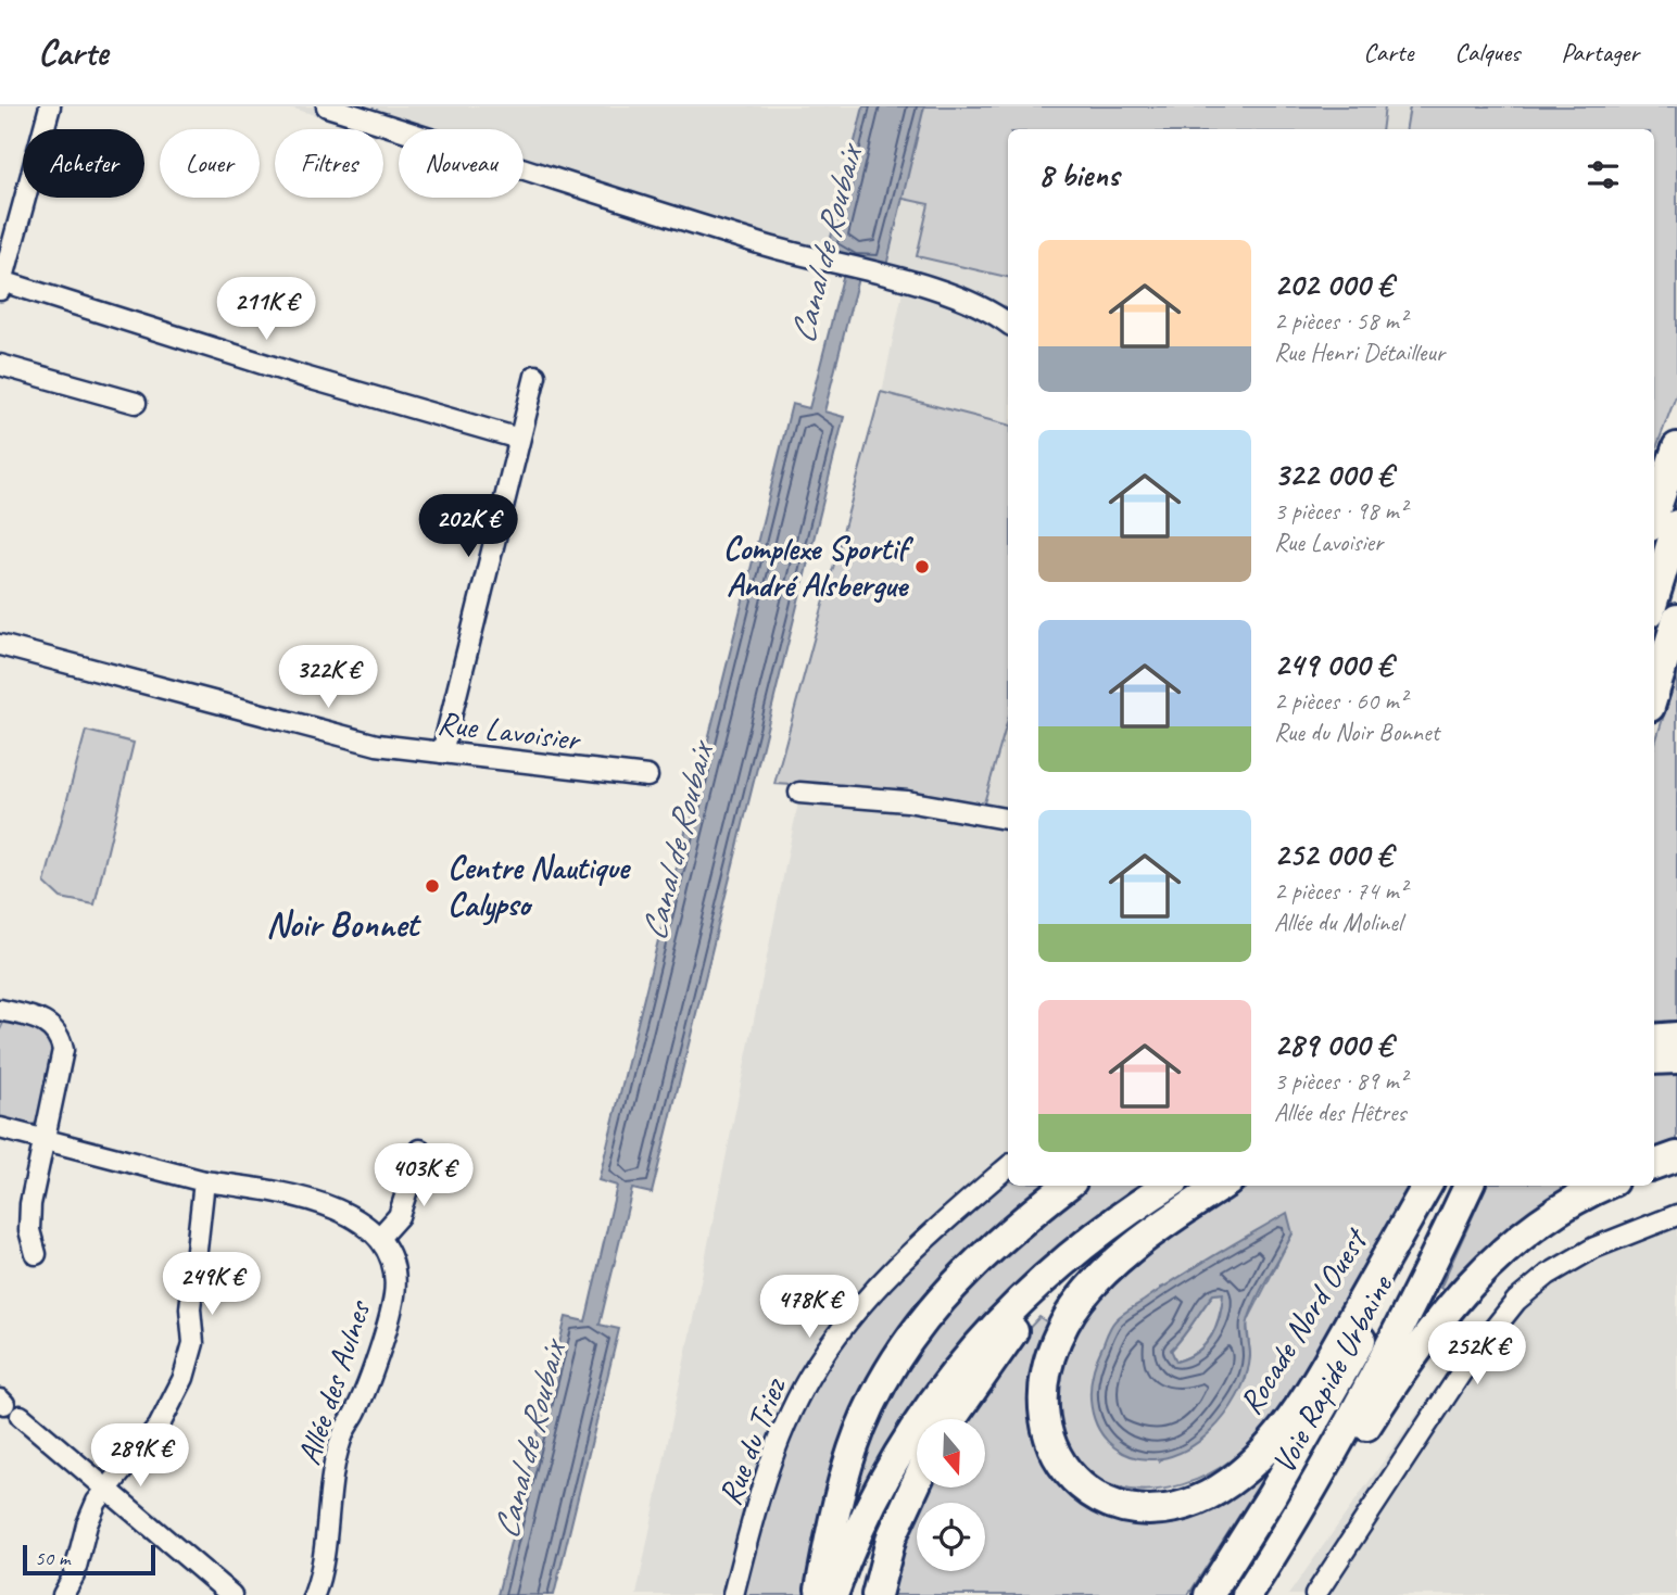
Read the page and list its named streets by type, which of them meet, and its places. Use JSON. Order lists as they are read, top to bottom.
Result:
{
  "streets": {
    "highway": ["Rocade Nord Ouest", "Voie Rapide Urbaine"],
    "street": ["Rue Lavoisier", "Allée des Aulnes", "Rue du Triez"]
  },
  "districts": ["Noir Bonnet"],
  "water": ["Canal de Roubaix"],
  "places": ["Complexe Sportif André Alsbergue", "Centre Nautique Calypso"],
  "scale_bar": "50 m",
  "north": "bottom",
  "page": {
    "header": "Carte",
    "nav": ["Carte", "Calques", "Partager"],
    "chip": [
      "Acheter",
      "Louer",
      "Filtres",
      "Nouveau"
    ],
    "heading": "8 biens",
    "list": [
      {
        "name": "202 000 €",
        "note": "2 pièces · 58 m² · Rue Henri Détailleur"
      },
      {
        "name": "322 000 €",
        "note": "3 pièces · 98 m² · Rue Lavoisier"
      },
      {
        "name": "249 000 €",
        "note": "2 pièces · 60 m² · Rue du Noir Bonnet"
      },
      {
        "name": "252 000 €",
        "note": "2 pièces · 74 m² · Allée du Molinel"
      },
      {
        "name": "289 000 €",
        "note": "3 pièces · 89 m² · Allée des Hêtres"
      }
    ],
    "price": [
      "211K €",
      "202K €",
      "322K €",
      "403K €",
      "249K €",
      "478K €",
      "252K €",
      "289K €"
    ],
    "scale": "50 m"
  }
}
